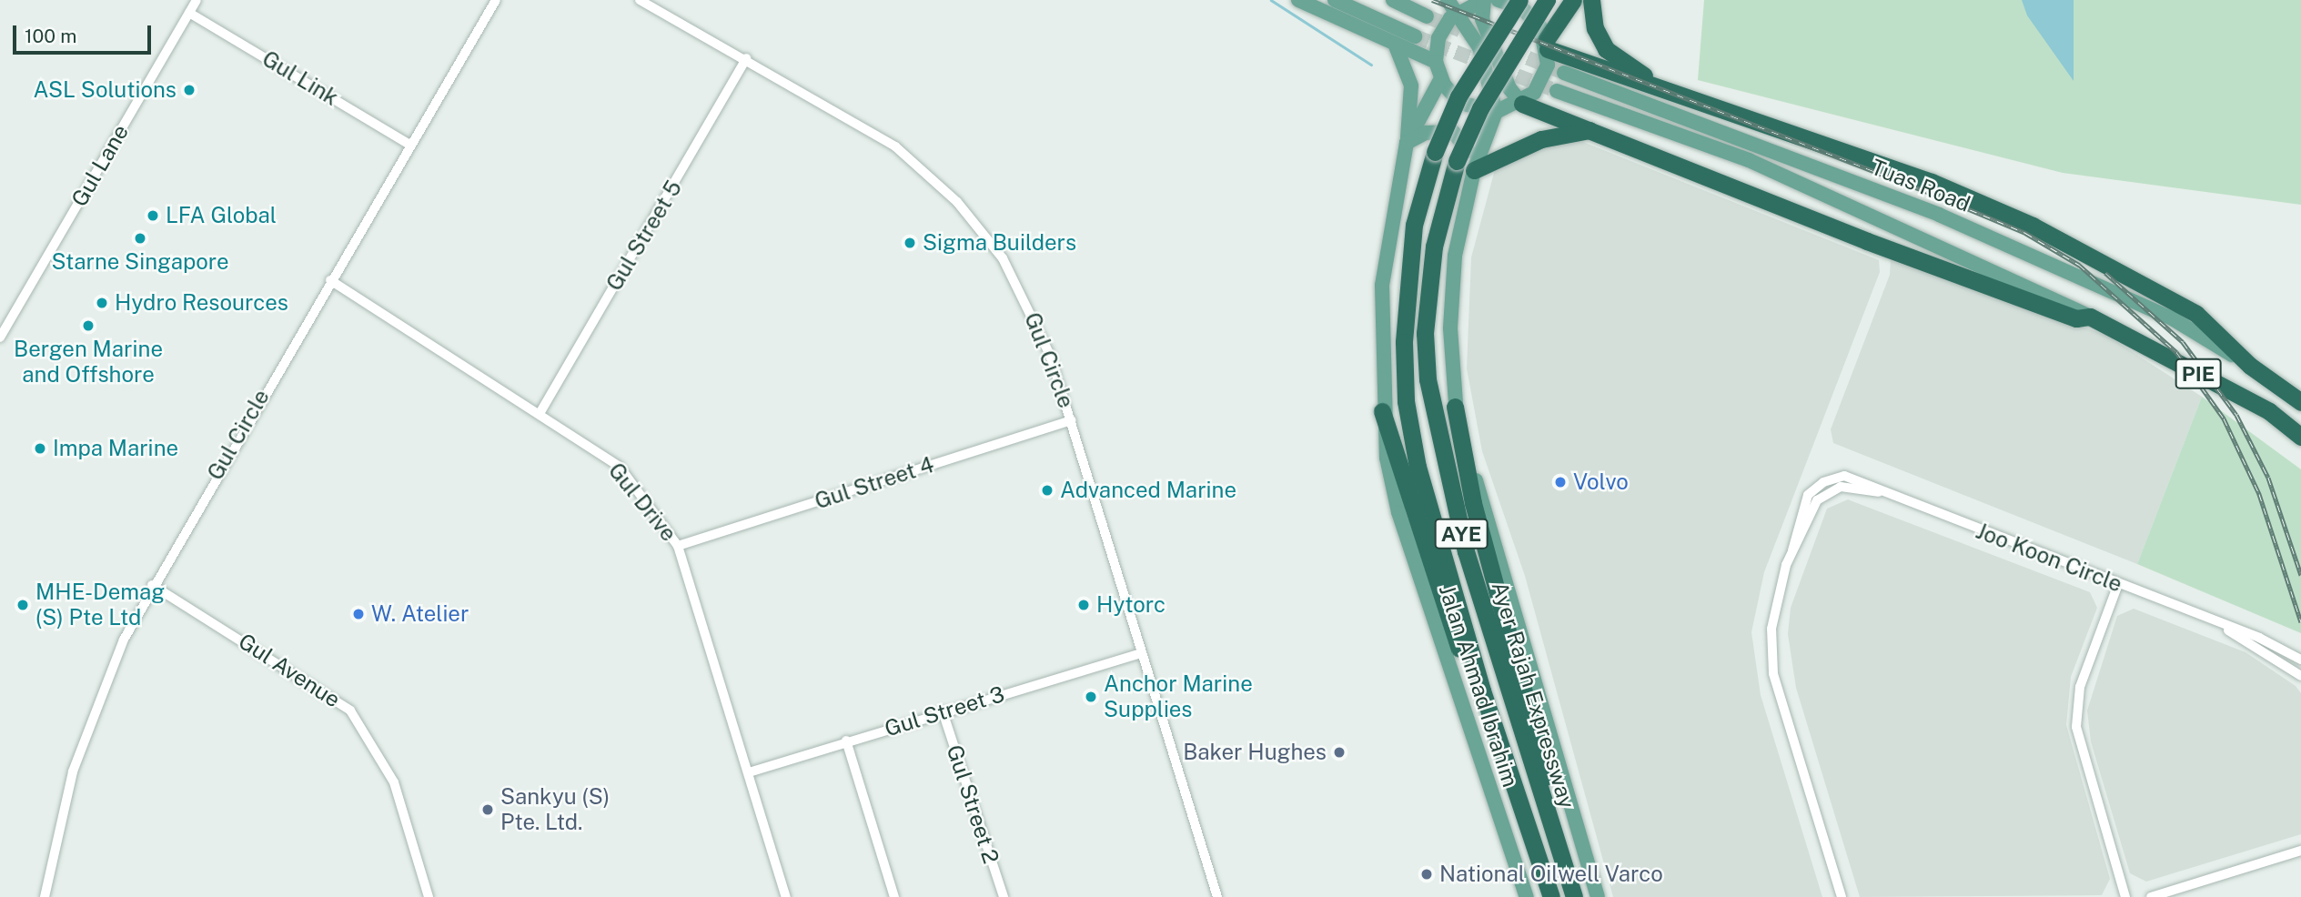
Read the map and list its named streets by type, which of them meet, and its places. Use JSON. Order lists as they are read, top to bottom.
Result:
{
  "streets": {
    "highway": ["PIE", "AYE", "Ayer Rajah Expressway"],
    "main road": ["Tuas Road", "Jalan Ahmad Ibrahim"],
    "street": [
      "Gul Link",
      "Gul Lane",
      "Gul Street 5",
      "Gul Circle",
      "Gul Street 4",
      "Gul Drive",
      "Joo Koon Circle",
      "Gul Avenue",
      "Gul Street 3",
      "Gul Street 2"
    ]
  },
  "crossings": [
    ["Gul Link", "Gul Lane"],
    ["Gul Link", "Gul Circle"],
    ["Tuas Road", "PIE"],
    ["Gul Street 5", "Gul Circle"],
    ["Gul Street 5", "Gul Drive"],
    ["Gul Circle", "Gul Street 4"],
    ["Gul Circle", "Gul Drive"],
    ["Gul Circle", "Gul Avenue"],
    ["Gul Circle", "Gul Street 3"],
    ["Gul Street 4", "Gul Drive"],
    ["Gul Drive", "Gul Street 3"],
    ["Gul Street 3", "Gul Street 2"]
  ],
  "places": [
    "ASL Solutions",
    "LFA Global",
    "Starne Singapore",
    "Sigma Builders",
    "Hydro Resources",
    "Bergen Marine and Offshore",
    "Impa Marine",
    "Volvo",
    "Advanced Marine",
    "MHE-Demag (S) Pte Ltd",
    "Hytorc",
    "W. Atelier",
    "Anchor Marine Supplies",
    "Baker Hughes",
    "Sankyu (S) Pte. Ltd.",
    "National Oilwell Varco"
  ],
  "scale_bar": "100 m"
}
